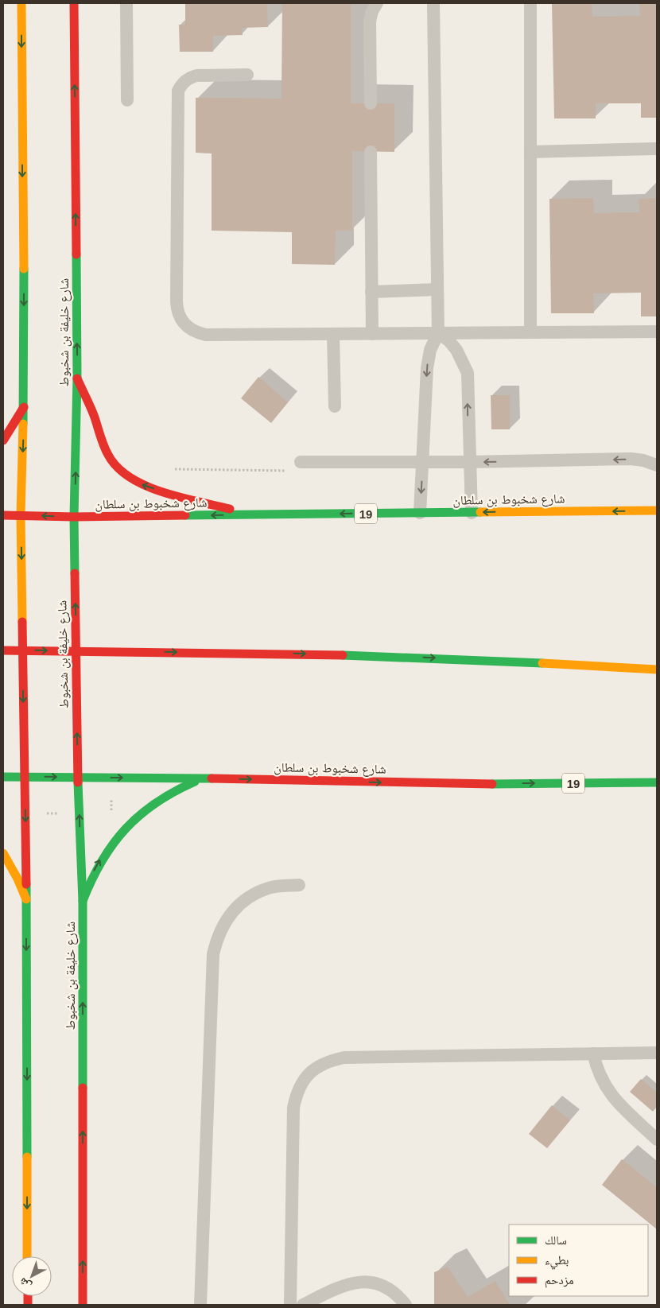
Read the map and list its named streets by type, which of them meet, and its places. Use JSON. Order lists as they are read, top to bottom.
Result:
{
  "streets": {
    "main road": ["شارع خليفة بن شخبوط", "شارع شخبوط بن سلطان", "19"]
  },
  "crossings": [
    ["شارع خليفة بن شخبوط", "شارع شخبوط بن سلطان"]
  ],
  "legend": ["سالك", "بطيء", "مزدحم"],
  "north": "bottom left"
}
